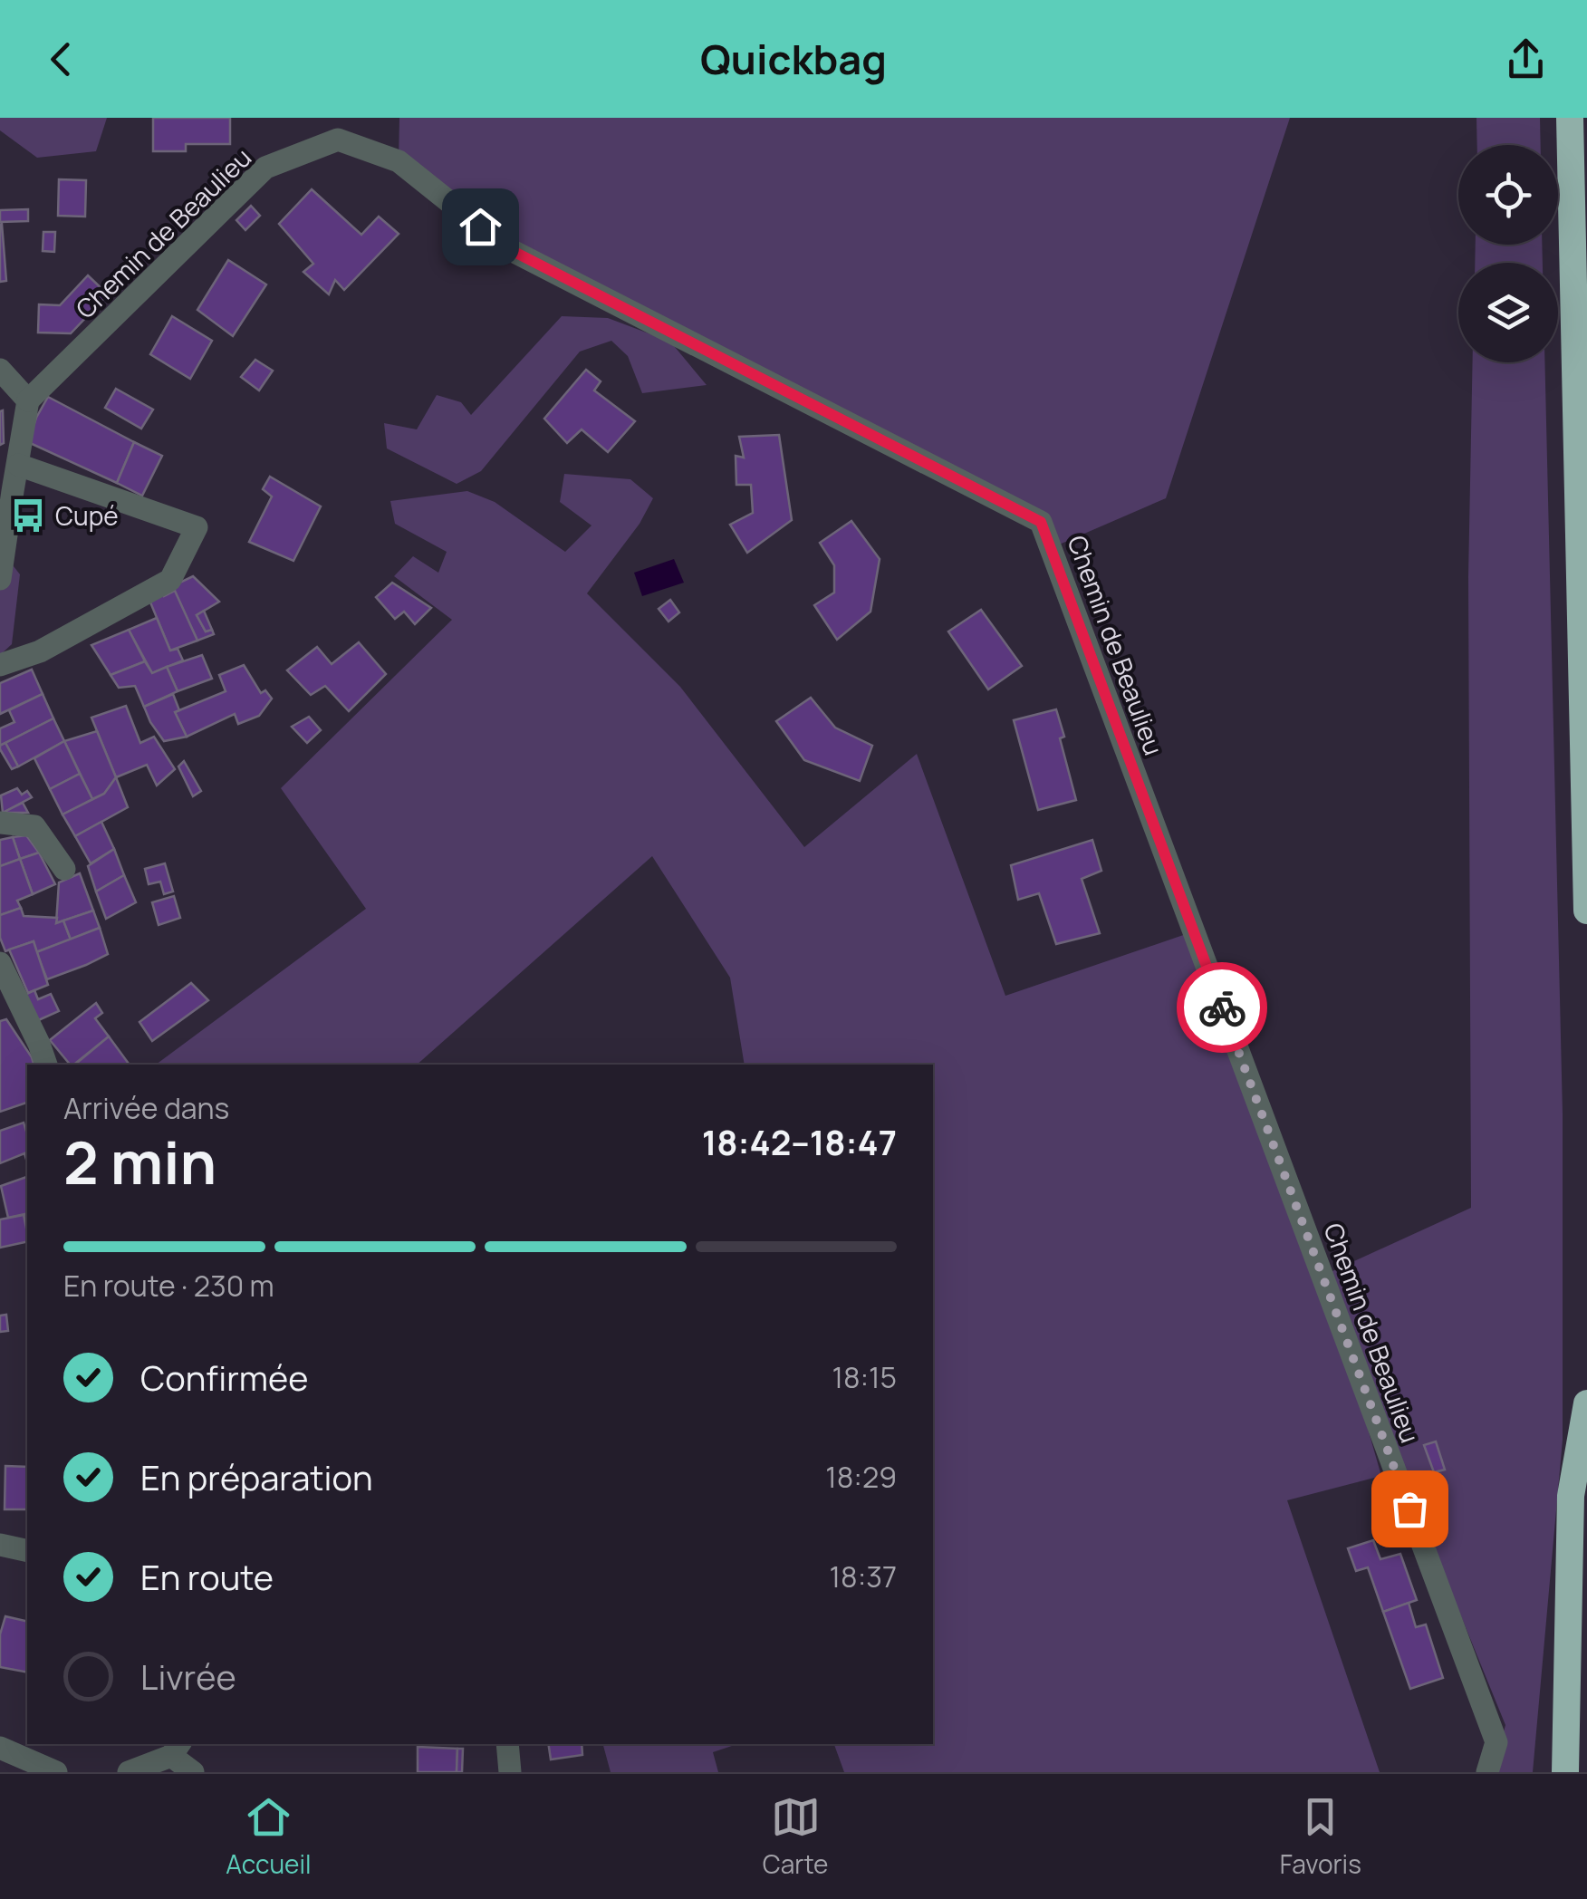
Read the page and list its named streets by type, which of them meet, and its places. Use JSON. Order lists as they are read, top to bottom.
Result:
{
  "streets": {
    "street": ["Chemin de Beaulieu"]
  },
  "places": {
    "bus stop": ["Cupé"]
  },
  "page": {
    "header": "Quickbag",
    "heading": ["2 min", "Arrivée dans", "18:42–18:47"],
    "bar": "En route · 230 m",
    "list": [
      ["Confirmée", "18:15"],
      ["En préparation", "18:29"],
      ["En route", "18:37"],
      "Livrée"
    ],
    "tabs": ["Accueil", "Carte", "Favoris"]
  }
}
